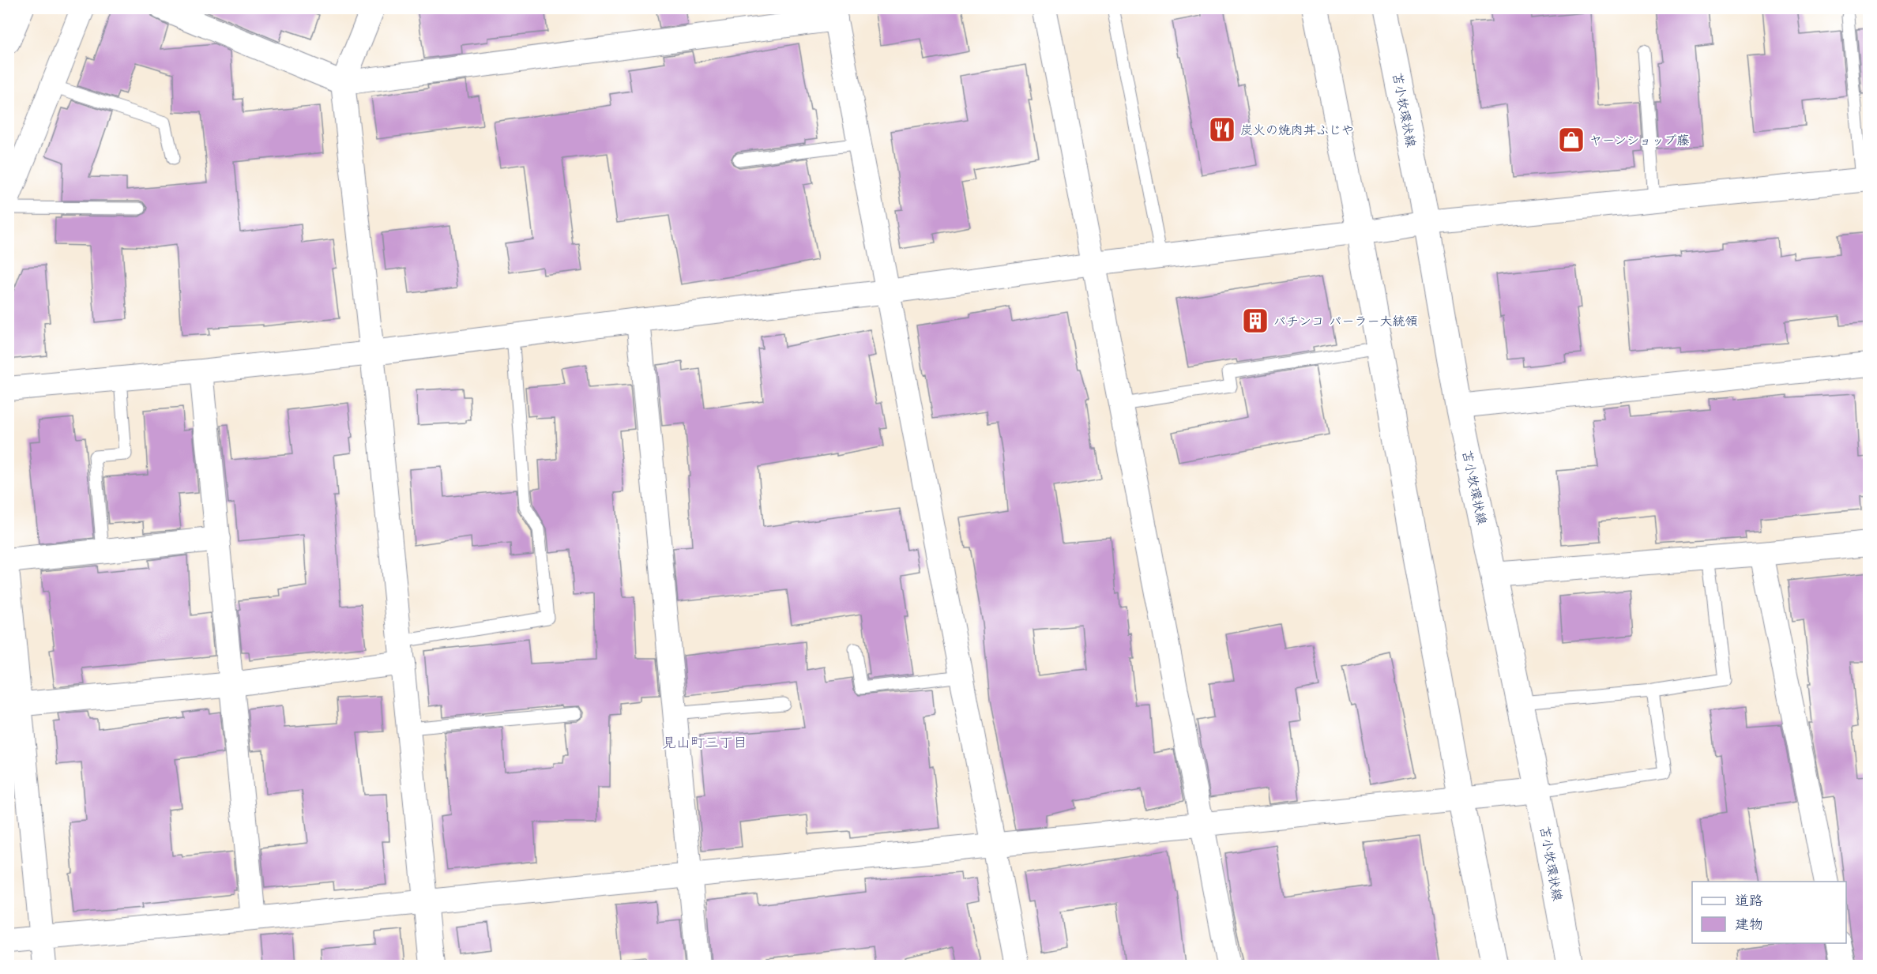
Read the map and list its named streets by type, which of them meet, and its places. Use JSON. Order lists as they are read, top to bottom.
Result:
{
  "streets": {
    "main road": ["苫小牧環状線"]
  },
  "districts": ["見山町三丁目"],
  "places": {
    "restaurant": ["炭火の焼肉丼ふじや"],
    "shop": ["ヤーンショップ藤"],
    "building": ["パチンコ パーラー大統領"]
  },
  "legend": ["道路", "建物"]
}
